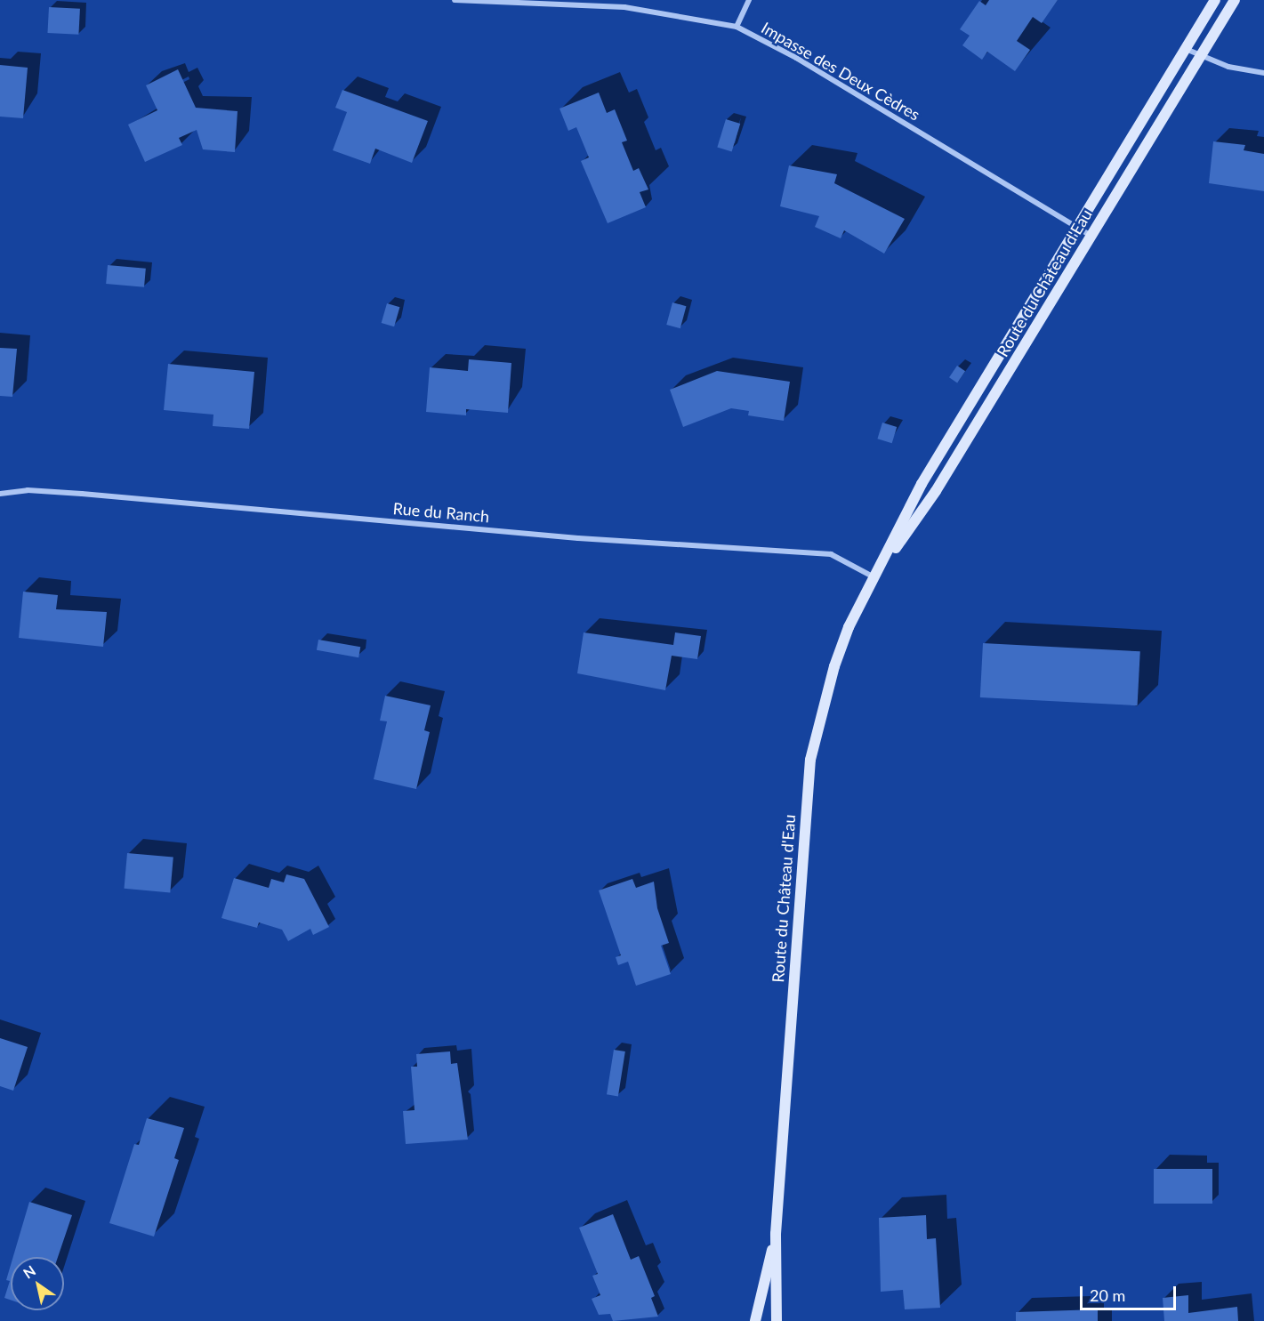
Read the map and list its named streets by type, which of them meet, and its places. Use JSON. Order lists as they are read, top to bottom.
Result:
{
  "streets": {
    "street": ["Impasse des Deux Cèdres", "Route du Château d'Eau", "Rue du Ranch"]
  },
  "crossings": [
    ["Impasse des Deux Cèdres", "Route du Château d'Eau"],
    ["Route du Château d'Eau", "Rue du Ranch"]
  ],
  "scale_bar": "20 m",
  "north": "top left"
}
